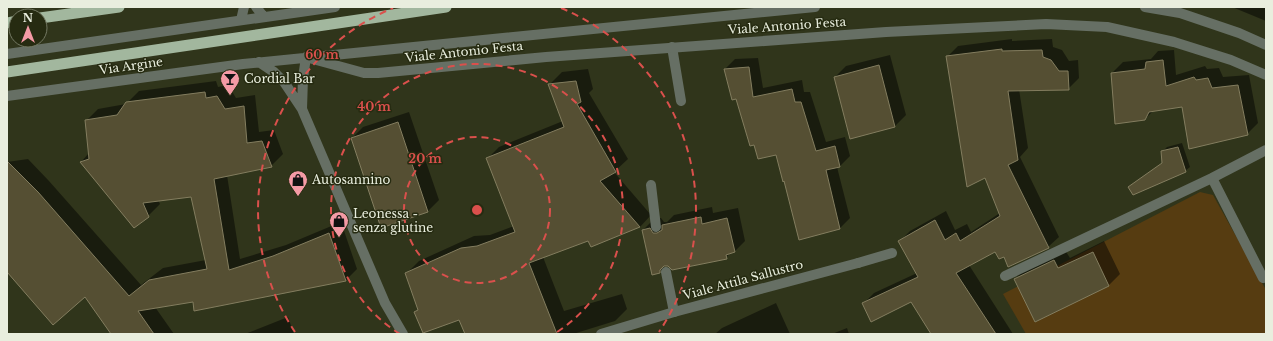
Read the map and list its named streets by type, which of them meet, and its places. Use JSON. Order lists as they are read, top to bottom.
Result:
{
  "streets": {
    "street": ["Viale Antonio Festa", "Via Argine", "Viale Attila Sallustro"]
  },
  "crossings": [
    ["Viale Antonio Festa", "Via Argine"]
  ],
  "places": {
    "bar": ["Cordial Bar"],
    "shop": ["Autosannino", "Leonessa - senza glutine"]
  },
  "north": "top",
  "rings": ["60 m", "40 m", "20 m"]
}
